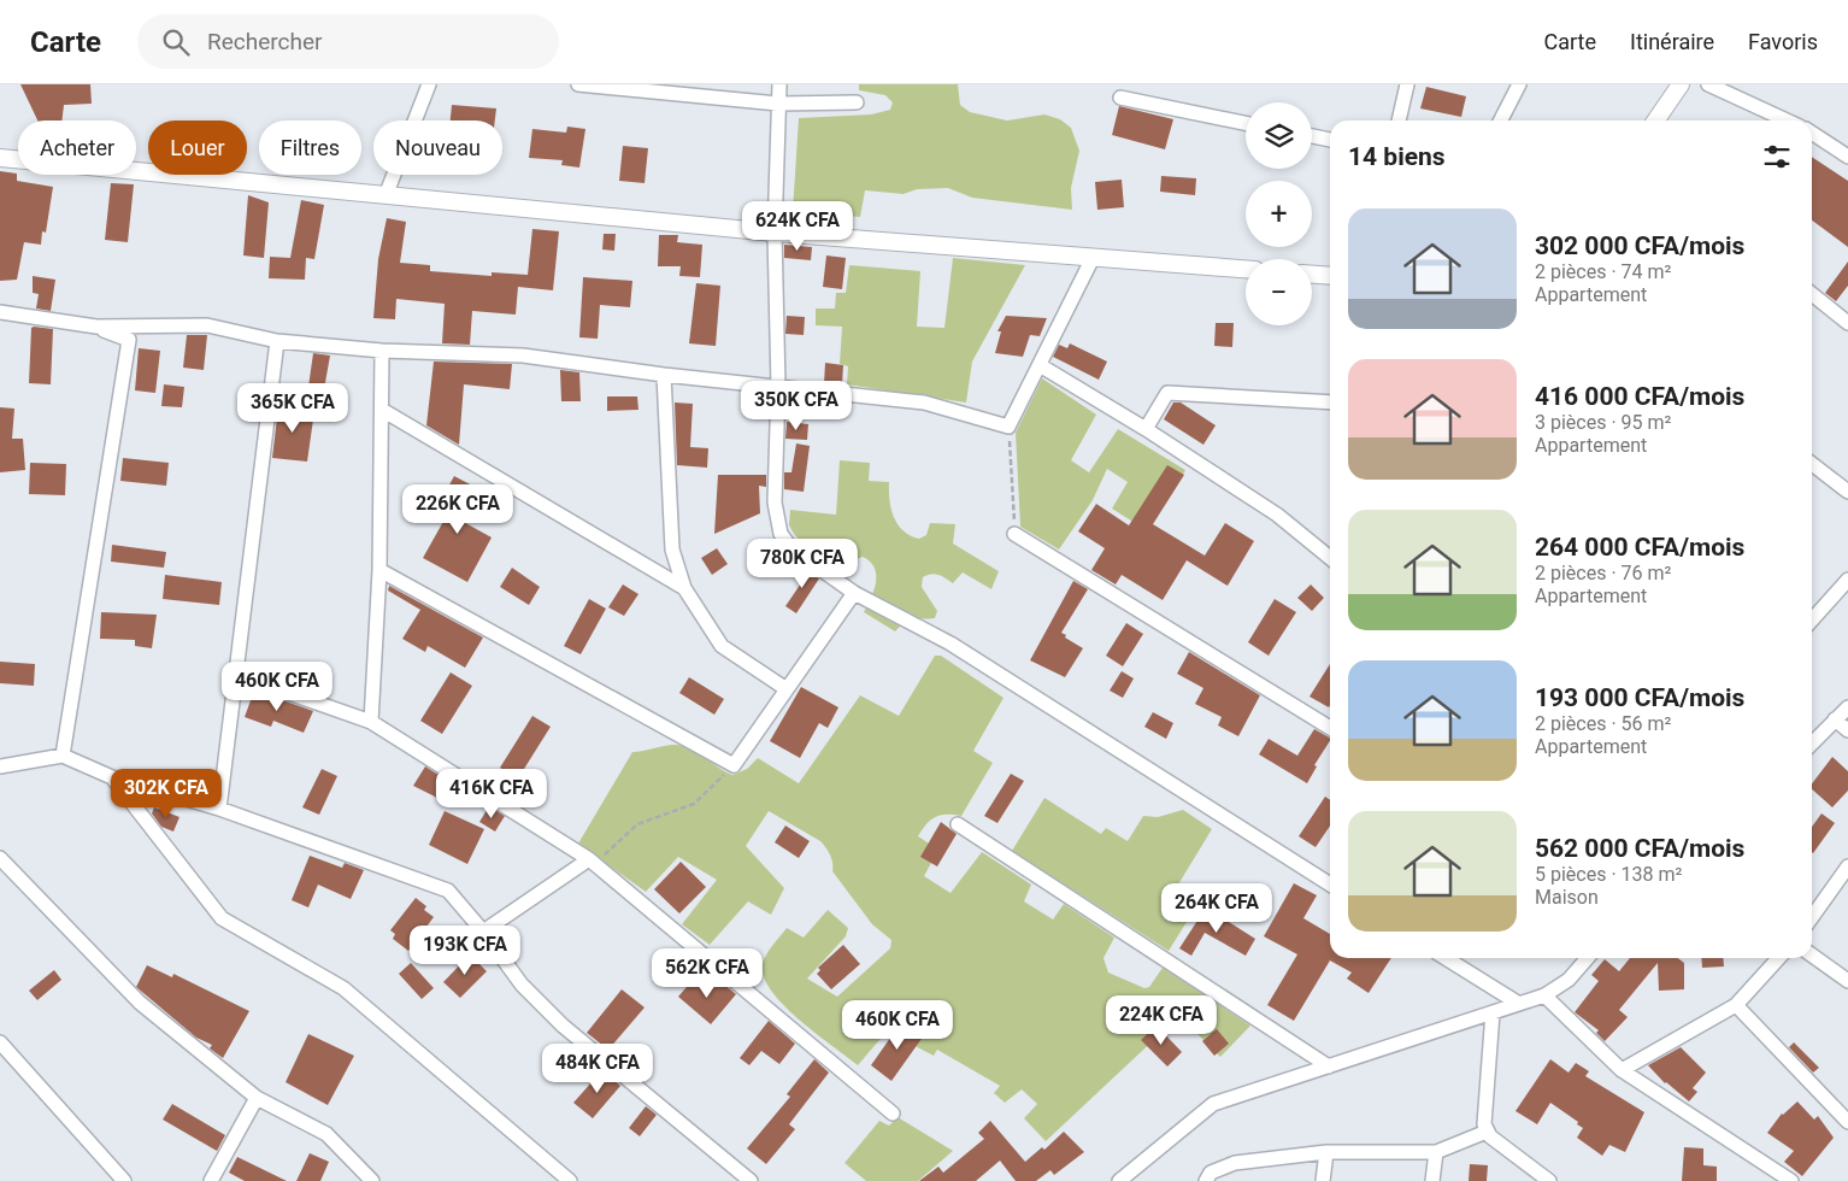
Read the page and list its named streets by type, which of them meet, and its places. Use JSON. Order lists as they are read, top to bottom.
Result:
{
  "page": {
    "header": "Carte",
    "search": "Rechercher",
    "nav": ["Carte", "Itinéraire", "Favoris"],
    "map_buttons": ["+", "−"],
    "chip": [
      "Acheter",
      "Louer",
      "Filtres",
      "Nouveau"
    ],
    "heading": "14 biens",
    "list": [
      {
        "name": "302 000 CFA/mois",
        "note": "2 pièces · 74 m² · Appartement"
      },
      {
        "name": "416 000 CFA/mois",
        "note": "3 pièces · 95 m² · Appartement"
      },
      {
        "name": "264 000 CFA/mois",
        "note": "2 pièces · 76 m² · Appartement"
      },
      {
        "name": "193 000 CFA/mois",
        "note": "2 pièces · 56 m² · Appartement"
      },
      {
        "name": "562 000 CFA/mois",
        "note": "5 pièces · 138 m² · Maison"
      }
    ],
    "price": [
      "624K CFA",
      "350K CFA",
      "365K CFA",
      "226K CFA",
      "780K CFA",
      "460K CFA",
      "302K CFA",
      "416K CFA",
      "264K CFA",
      "193K CFA",
      "562K CFA",
      "224K CFA",
      "460K CFA",
      "484K CFA"
    ]
  }
}
